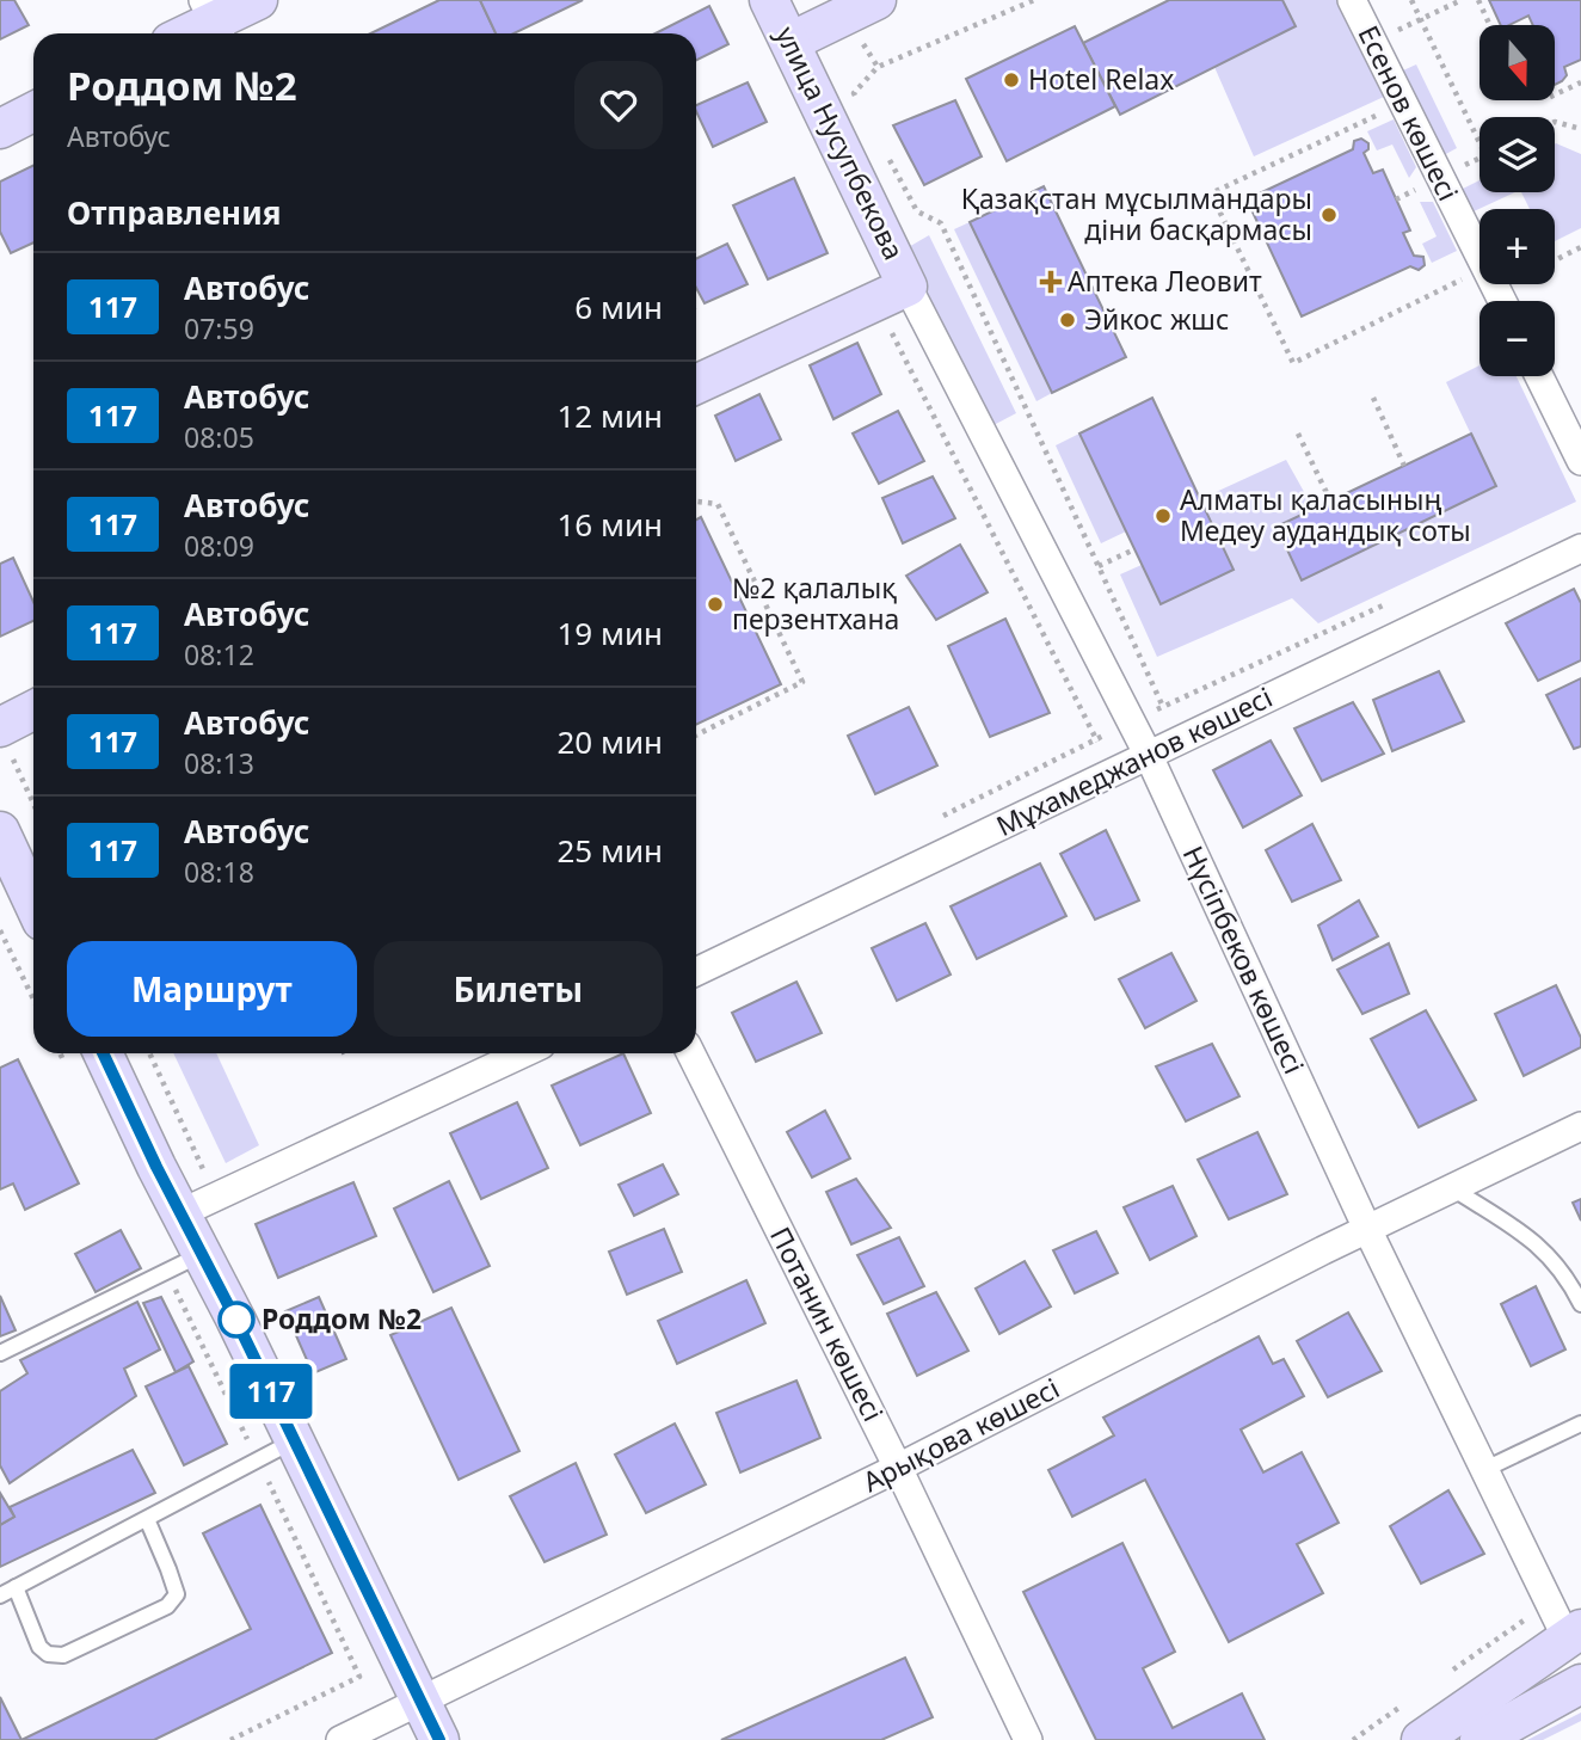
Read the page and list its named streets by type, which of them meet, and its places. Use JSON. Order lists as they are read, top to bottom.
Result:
{
  "streets": {
    "main road": ["улица Нусупбекова"],
    "street": [
      "Есенов көшесі",
      "Мұхамеджанов көшесі",
      "Нүсіпбеков көшесі",
      "Потанин көшесі",
      "Арықова көшесі"
    ]
  },
  "crossings": [
    ["улица Нусупбекова", "Нүсіпбеков көшесі"],
    ["Мұхамеджанов көшесі", "Нүсіпбеков көшесі"],
    ["Нүсіпбеков көшесі", "Арықова көшесі"],
    ["Потанин көшесі", "Арықова көшесі"]
  ],
  "places": {
    "other": [
      "Hotel Relax",
      "Қазақстан мұсылмандары діни басқармасы",
      "Эйкос жшс",
      "Алматы қаласының Медеу аудандық соты",
      "№2 қалалық перзентхана",
      "Роддом №2"
    ],
    "health": ["Аптека Леовит"]
  },
  "lines": ["bus line 117"],
  "north": "bottom",
  "page": {
    "on_map": "117",
    "map_buttons": ["+", "−"],
    "heading": [
      ["Роддом №2", "Автобус"],
      "Отправления"
    ],
    "list": [
      {
        "mark": "117",
        "name": "Автобус",
        "note": "07:59",
        "value": "6 мин"
      },
      {
        "mark": "117",
        "name": "Автобус",
        "note": "08:05",
        "value": "12 мин"
      },
      {
        "mark": "117",
        "name": "Автобус",
        "note": "08:09",
        "value": "16 мин"
      },
      {
        "mark": "117",
        "name": "Автобус",
        "note": "08:12",
        "value": "19 мин"
      },
      {
        "mark": "117",
        "name": "Автобус",
        "note": "08:13",
        "value": "20 мин"
      },
      {
        "mark": "117",
        "name": "Автобус",
        "note": "08:18",
        "value": "25 мин"
      }
    ],
    "buttons": ["Маршрут", "Билеты"]
  }
}
